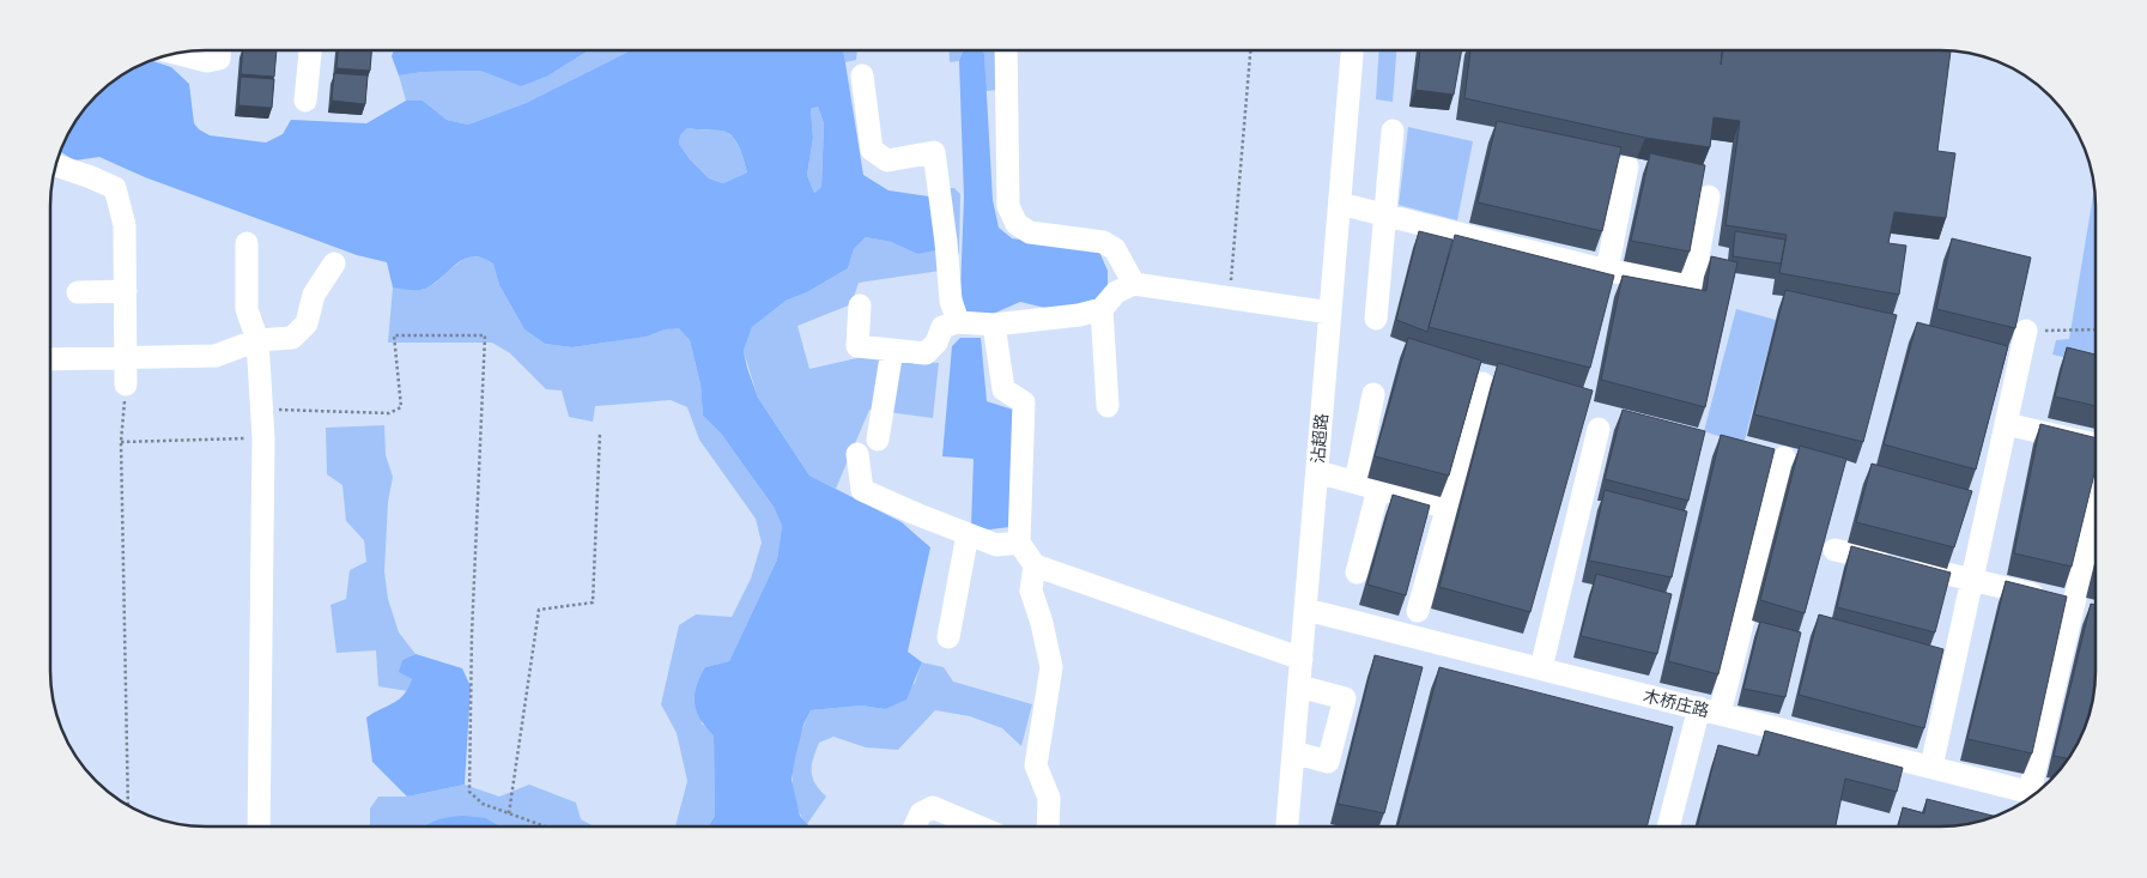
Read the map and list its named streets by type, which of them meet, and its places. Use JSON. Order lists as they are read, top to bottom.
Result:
{
  "streets": {
    "street": ["沾超路", "木桥庄路"]
  },
  "crossings": [
    ["沾超路", "木桥庄路"]
  ]
}
